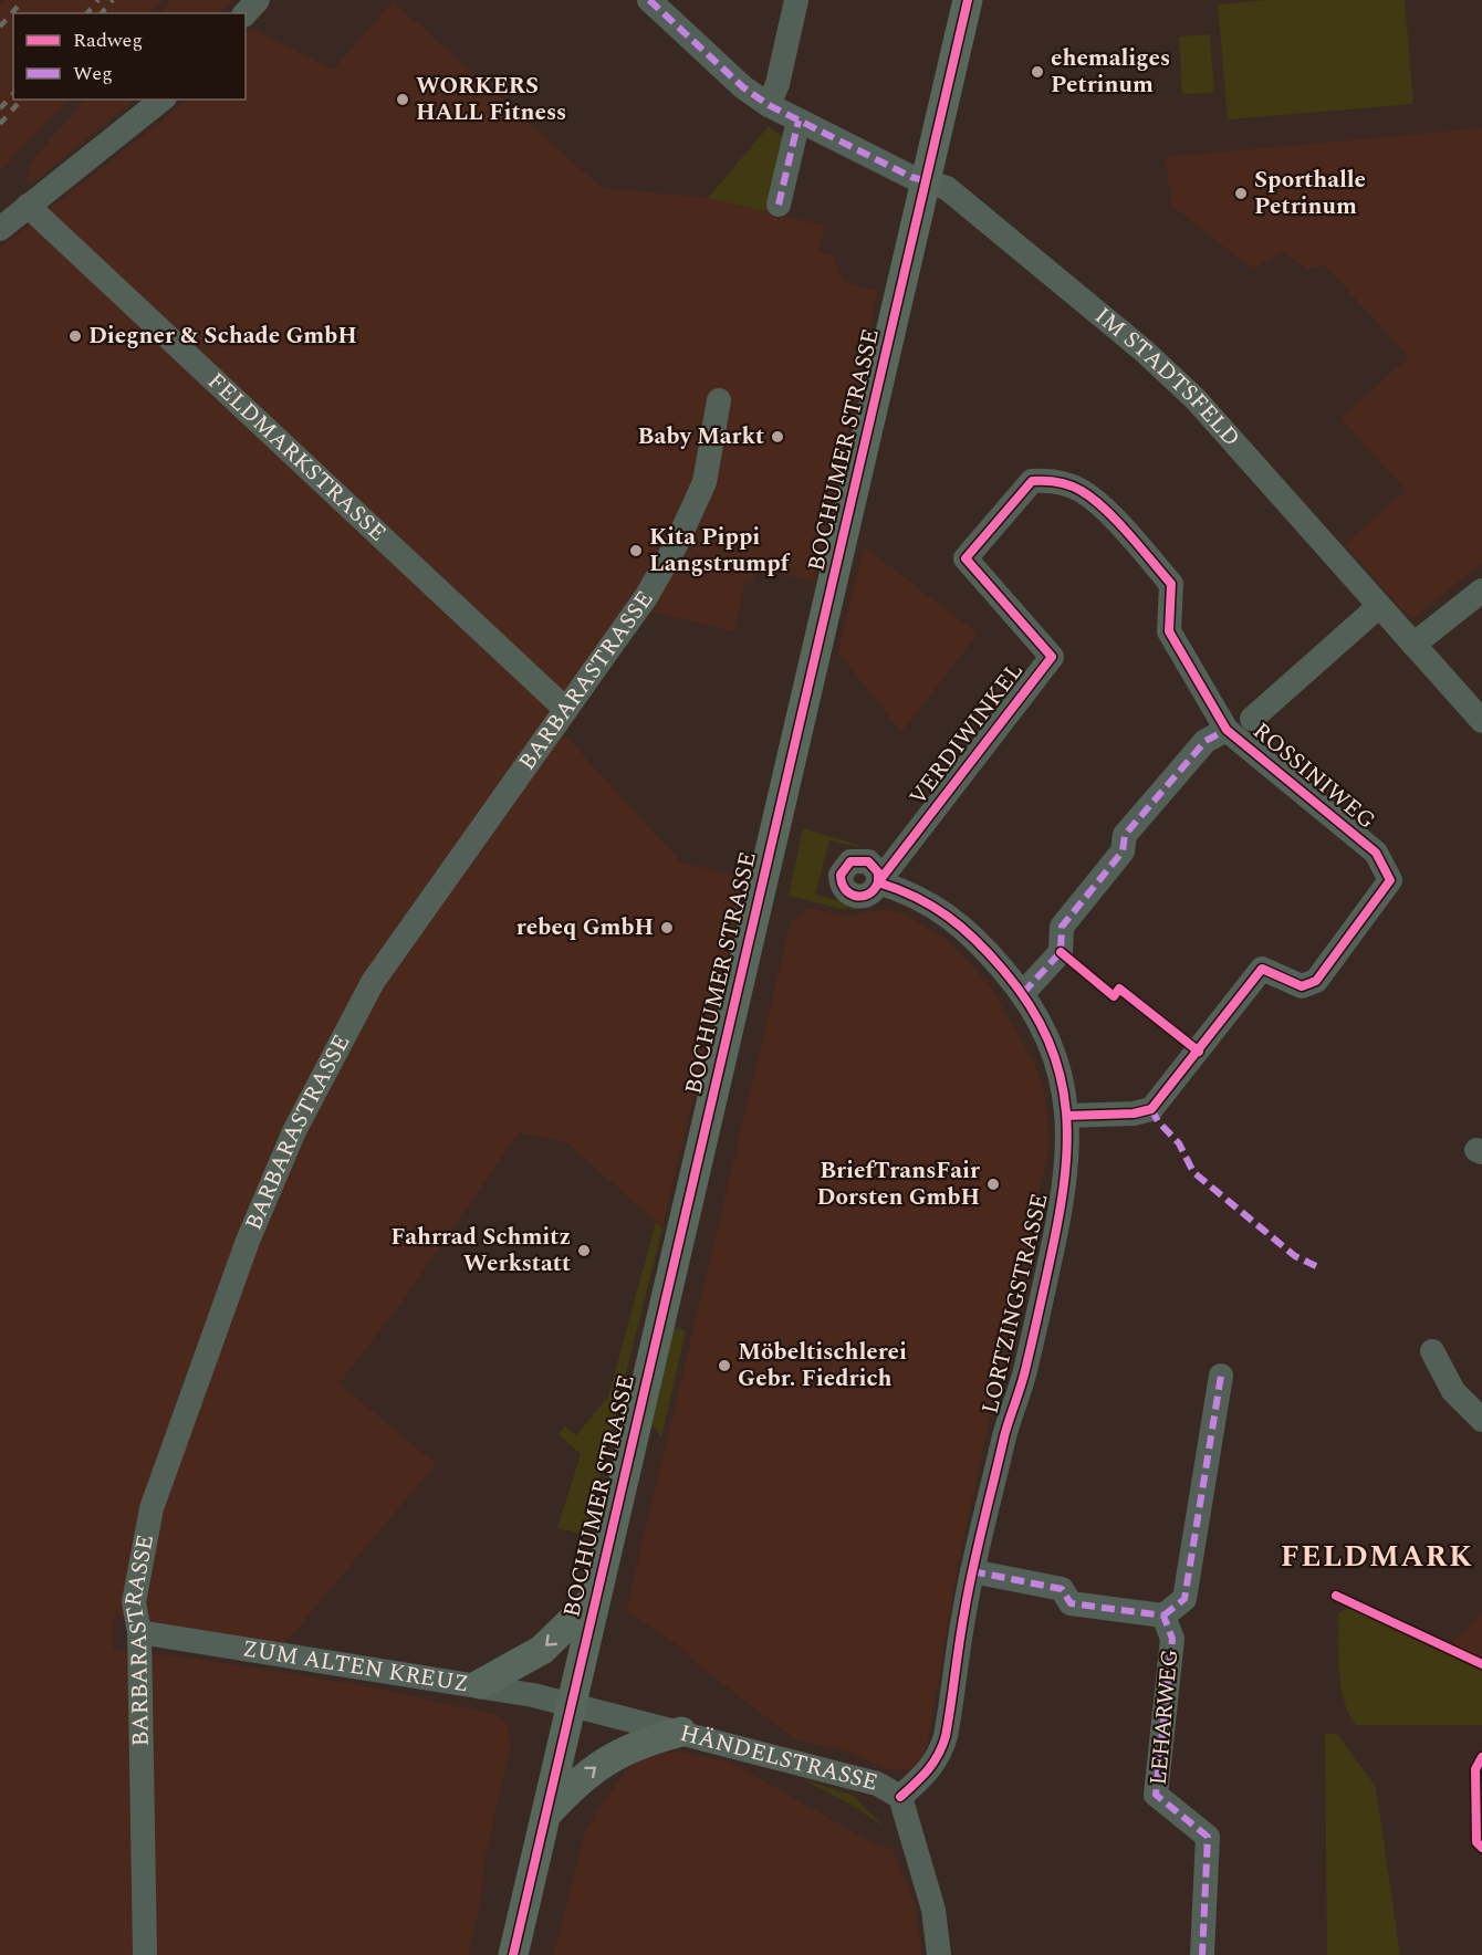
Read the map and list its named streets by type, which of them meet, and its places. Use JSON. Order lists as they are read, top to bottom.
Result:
{
  "streets": {
    "main road": ["BOCHUMER STRASSE"],
    "street": [
      "IM STADTSFELD",
      "FELDMARKSTRASSE",
      "BARBARASTRASSE",
      "VERDIWINKEL",
      "ROSSINIWEG",
      "LORTZINGSTRASSE",
      "ZUM ALTEN KREUZ",
      "LEHARWEG",
      "HÄNDELSTRASSE"
    ]
  },
  "crossings": [
    ["IM STADTSFELD", "BOCHUMER STRASSE"],
    ["BOCHUMER STRASSE", "ZUM ALTEN KREUZ"],
    ["BOCHUMER STRASSE", "HÄNDELSTRASSE"],
    ["FELDMARKSTRASSE", "BARBARASTRASSE"],
    ["BARBARASTRASSE", "ZUM ALTEN KREUZ"],
    ["VERDIWINKEL", "ROSSINIWEG"],
    ["VERDIWINKEL", "LORTZINGSTRASSE"],
    ["ROSSINIWEG", "LORTZINGSTRASSE"],
    ["LORTZINGSTRASSE", "LEHARWEG"],
    ["LORTZINGSTRASSE", "HÄNDELSTRASSE"],
    ["ZUM ALTEN KREUZ", "HÄNDELSTRASSE"]
  ],
  "districts": ["FELDMARK"],
  "places": [
    "ehemaliges Petrinum",
    "WORKERS HALL Fitness",
    "Sporthalle Petrinum",
    "Diegner & Schade GmbH",
    "Baby Markt",
    "Kita Pippi Langstrumpf",
    "rebeq GmbH",
    "BriefTransFair Dorsten GmbH",
    "Fahrrad Schmitz Werkstatt",
    "Möbeltischlerei Gebr. Fiedrich"
  ],
  "legend": ["Radweg", "Weg"]
}
